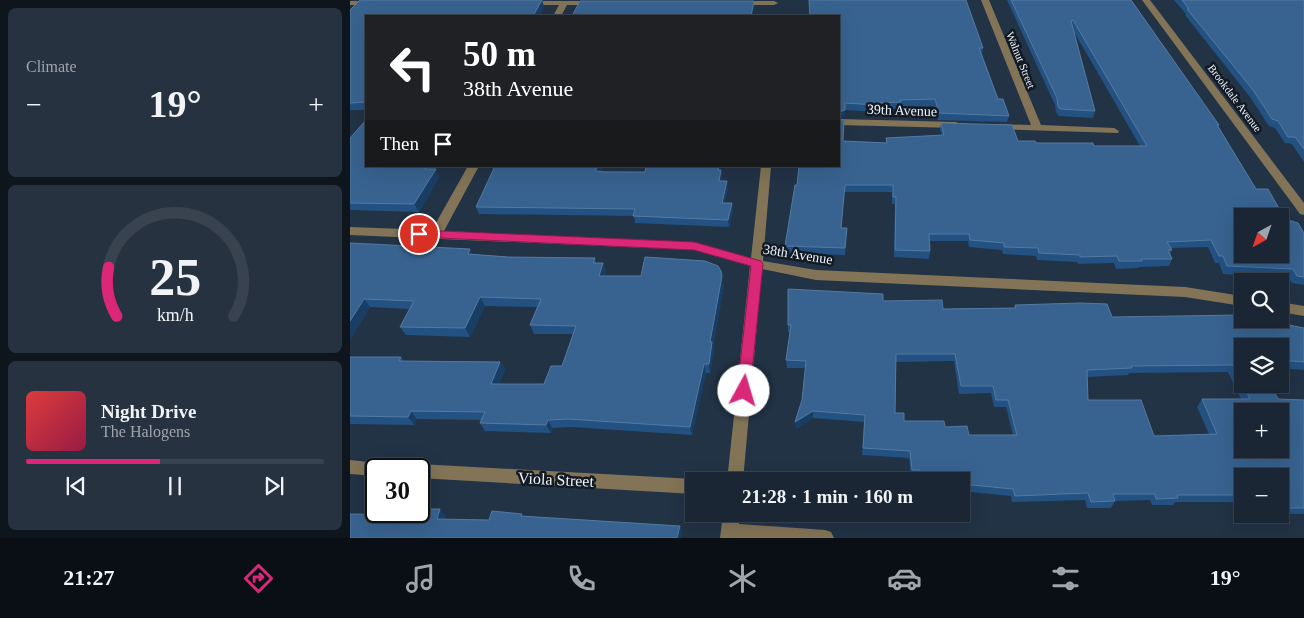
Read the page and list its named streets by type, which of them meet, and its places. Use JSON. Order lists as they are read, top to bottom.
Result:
{
  "streets": {
    "street": [
      "Walnut Street",
      "Brookdale Avenue",
      "39th Avenue",
      "38th Avenue",
      "Viola Street"
    ]
  },
  "north": "bottom left",
  "page": {
    "tile": "Climate",
    "turn": ["50 m", "38th Avenue"],
    "heat": ["−", "19°", "+"],
    "then": "Then",
    "map_buttons": ["+", "−"],
    "song": ["Night Drive", "The Halogens"],
    "limit": "30",
    "trip": "21:28 · 1 min · 160 m",
    "tabs": ["21:27", "19°"],
    "gauge": ["25", "km/h"]
  }
}
